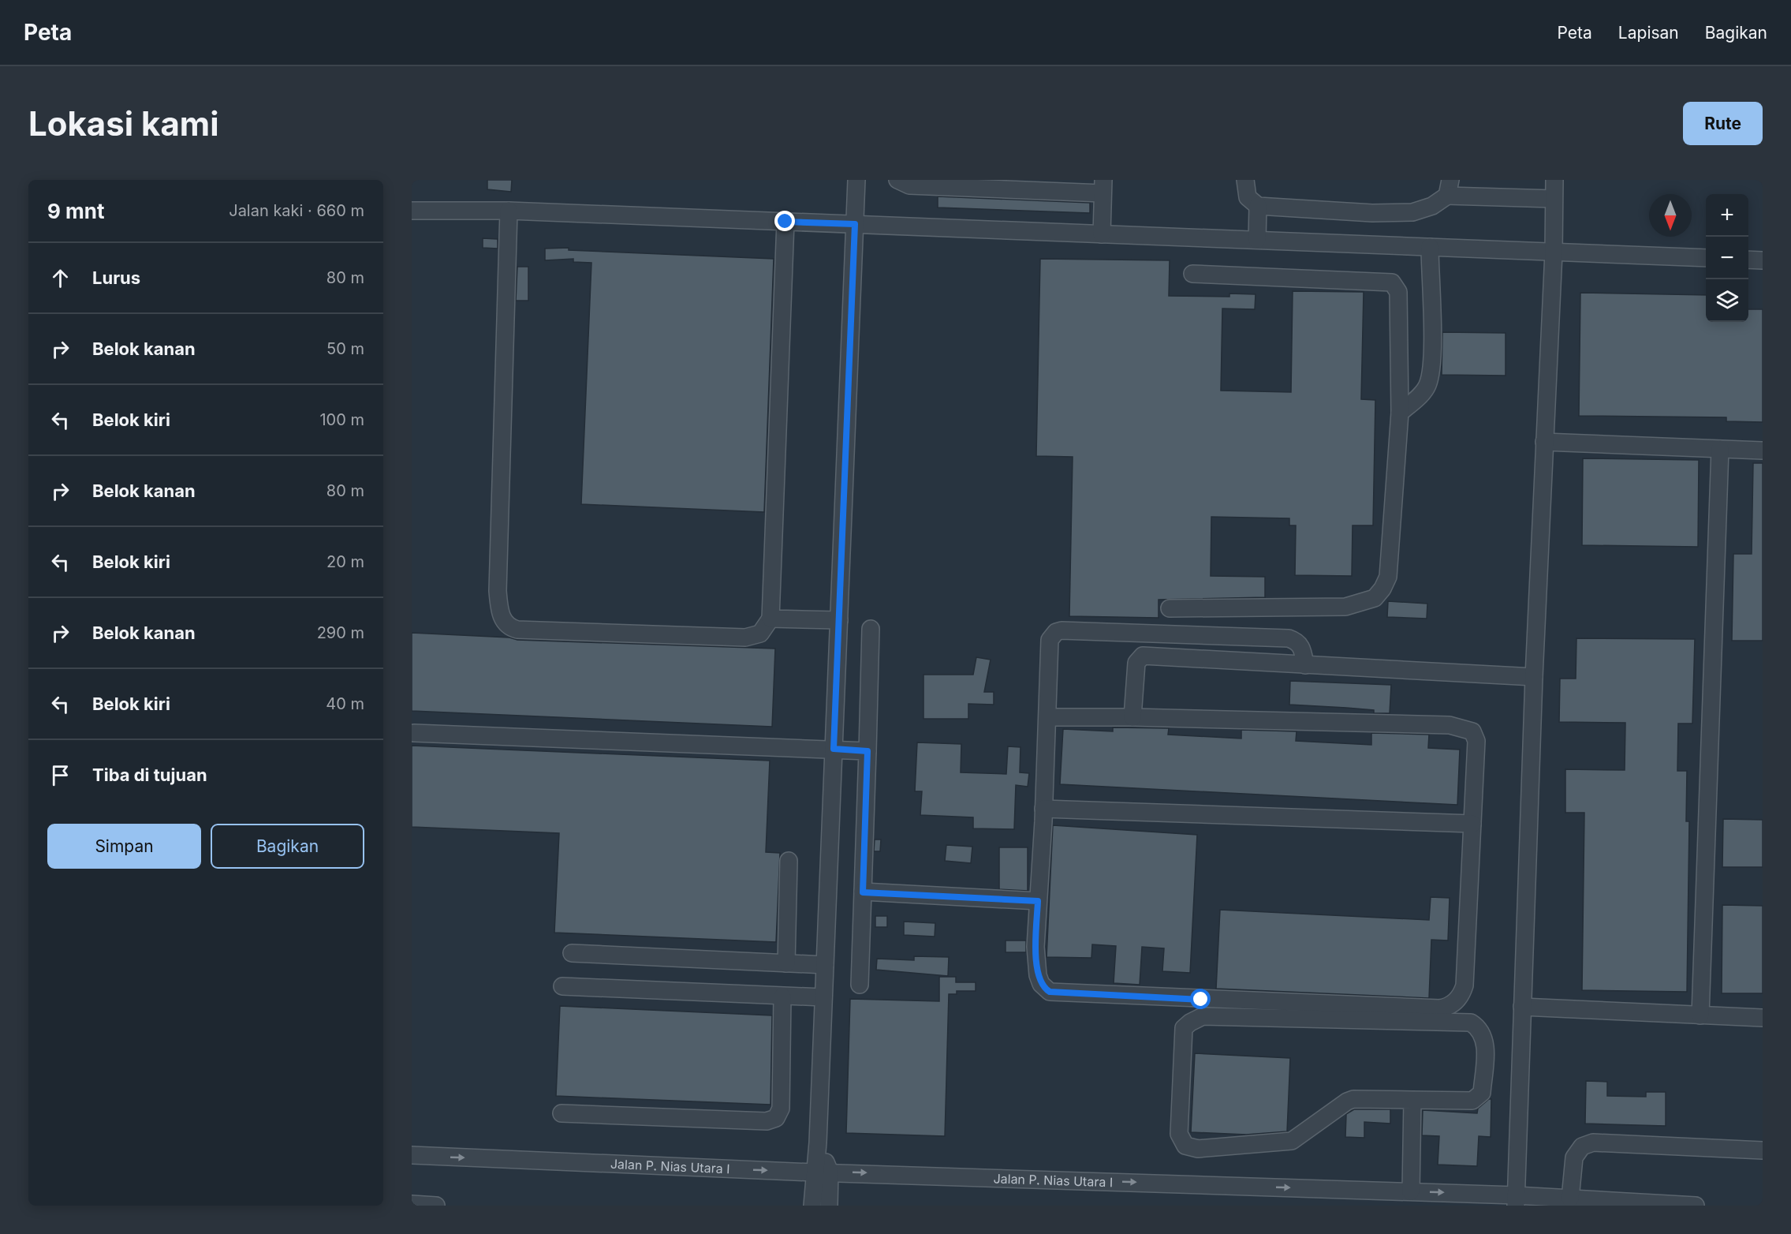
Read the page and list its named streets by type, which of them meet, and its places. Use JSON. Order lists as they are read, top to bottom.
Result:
{
  "streets": {
    "street": ["Jalan P. Nias Utara I"]
  },
  "one_way": ["Jalan P. Nias Utara I"],
  "north": "bottom",
  "page": {
    "header": "Peta",
    "nav": ["Peta", "Lapisan", "Bagikan"],
    "buttons": [
      "Rute",
      ["Simpan", "Bagikan"]
    ],
    "title": "Lokasi kami",
    "heading": ["9 mnt", "Jalan kaki · 660 m"],
    "map_buttons": ["+", "−"],
    "list": [
      ["Lurus", "80 m"],
      ["Belok kanan", "50 m"],
      ["Belok kiri", "100 m"],
      ["Belok kanan", "80 m"],
      ["Belok kiri", "20 m"],
      ["Belok kanan", "290 m"],
      ["Belok kiri", "40 m"],
      "Tiba di tujuan"
    ]
  }
}
